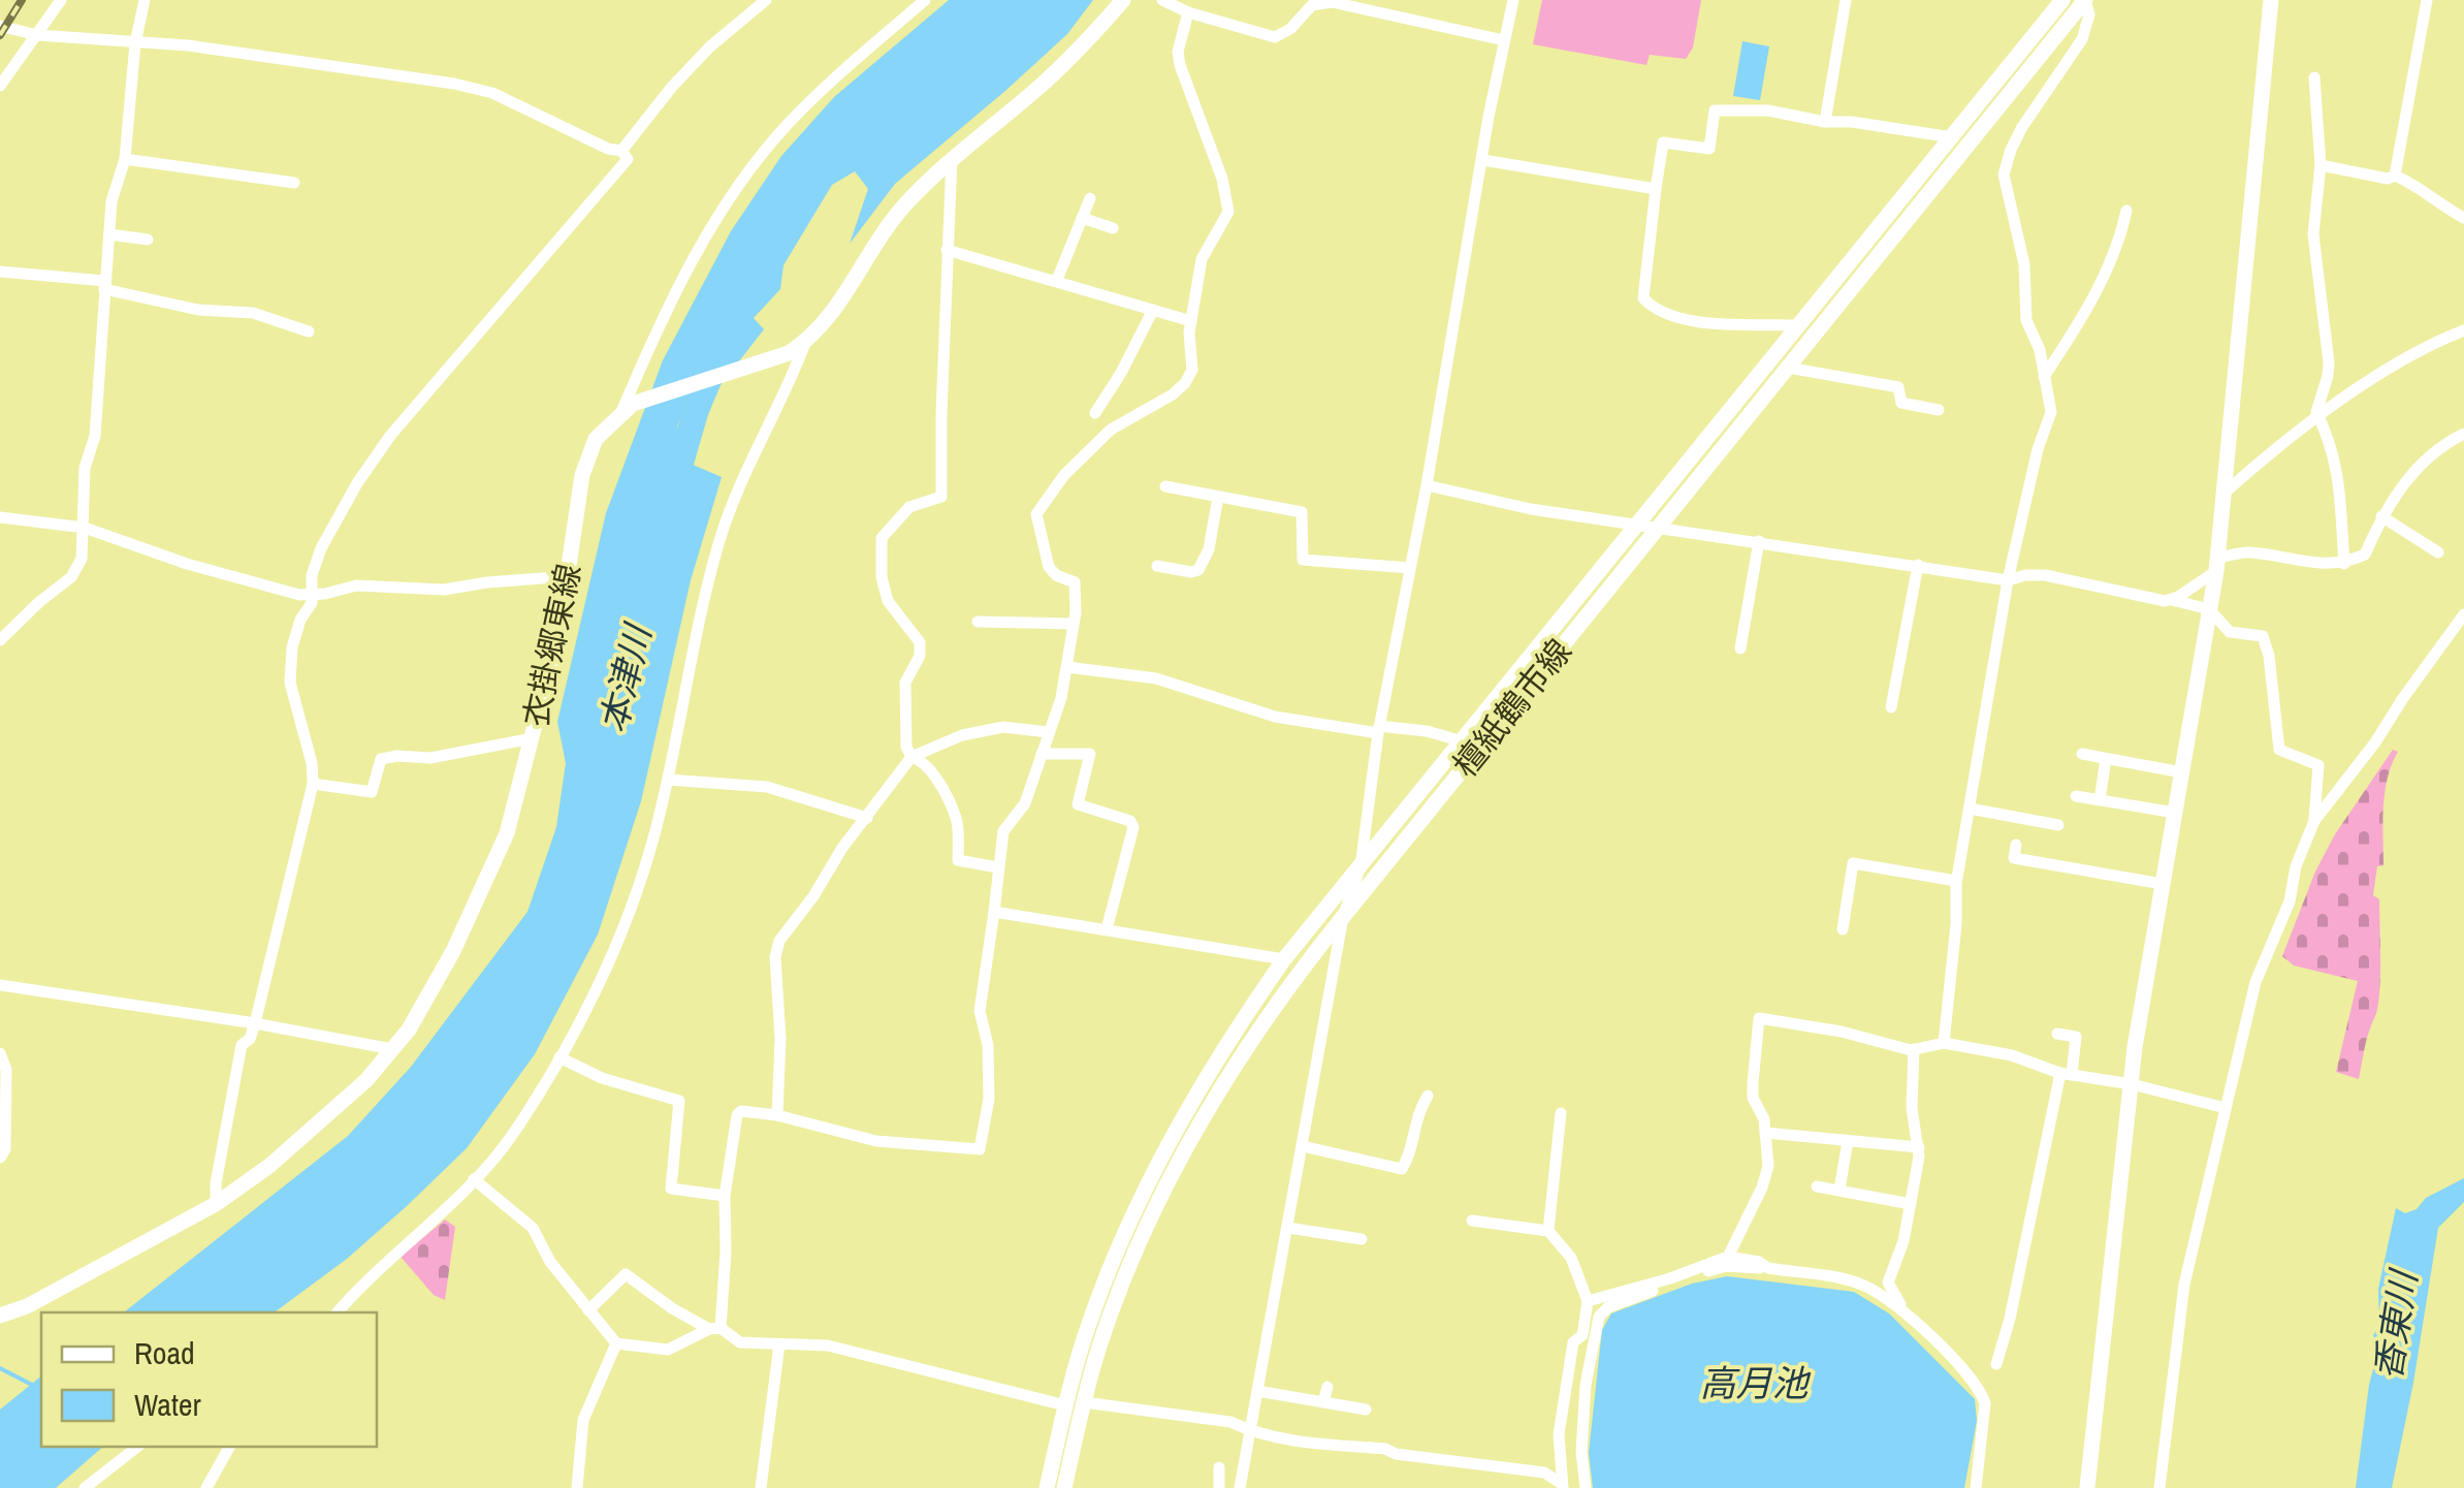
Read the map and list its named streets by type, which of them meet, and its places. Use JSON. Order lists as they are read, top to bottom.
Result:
{
  "streets": {
    "main road": ["衣掛郷東線", "檀紙鶴市線"]
  },
  "water": ["本津川", "香東川", "高月池"],
  "legend": ["Road", "Water"]
}
